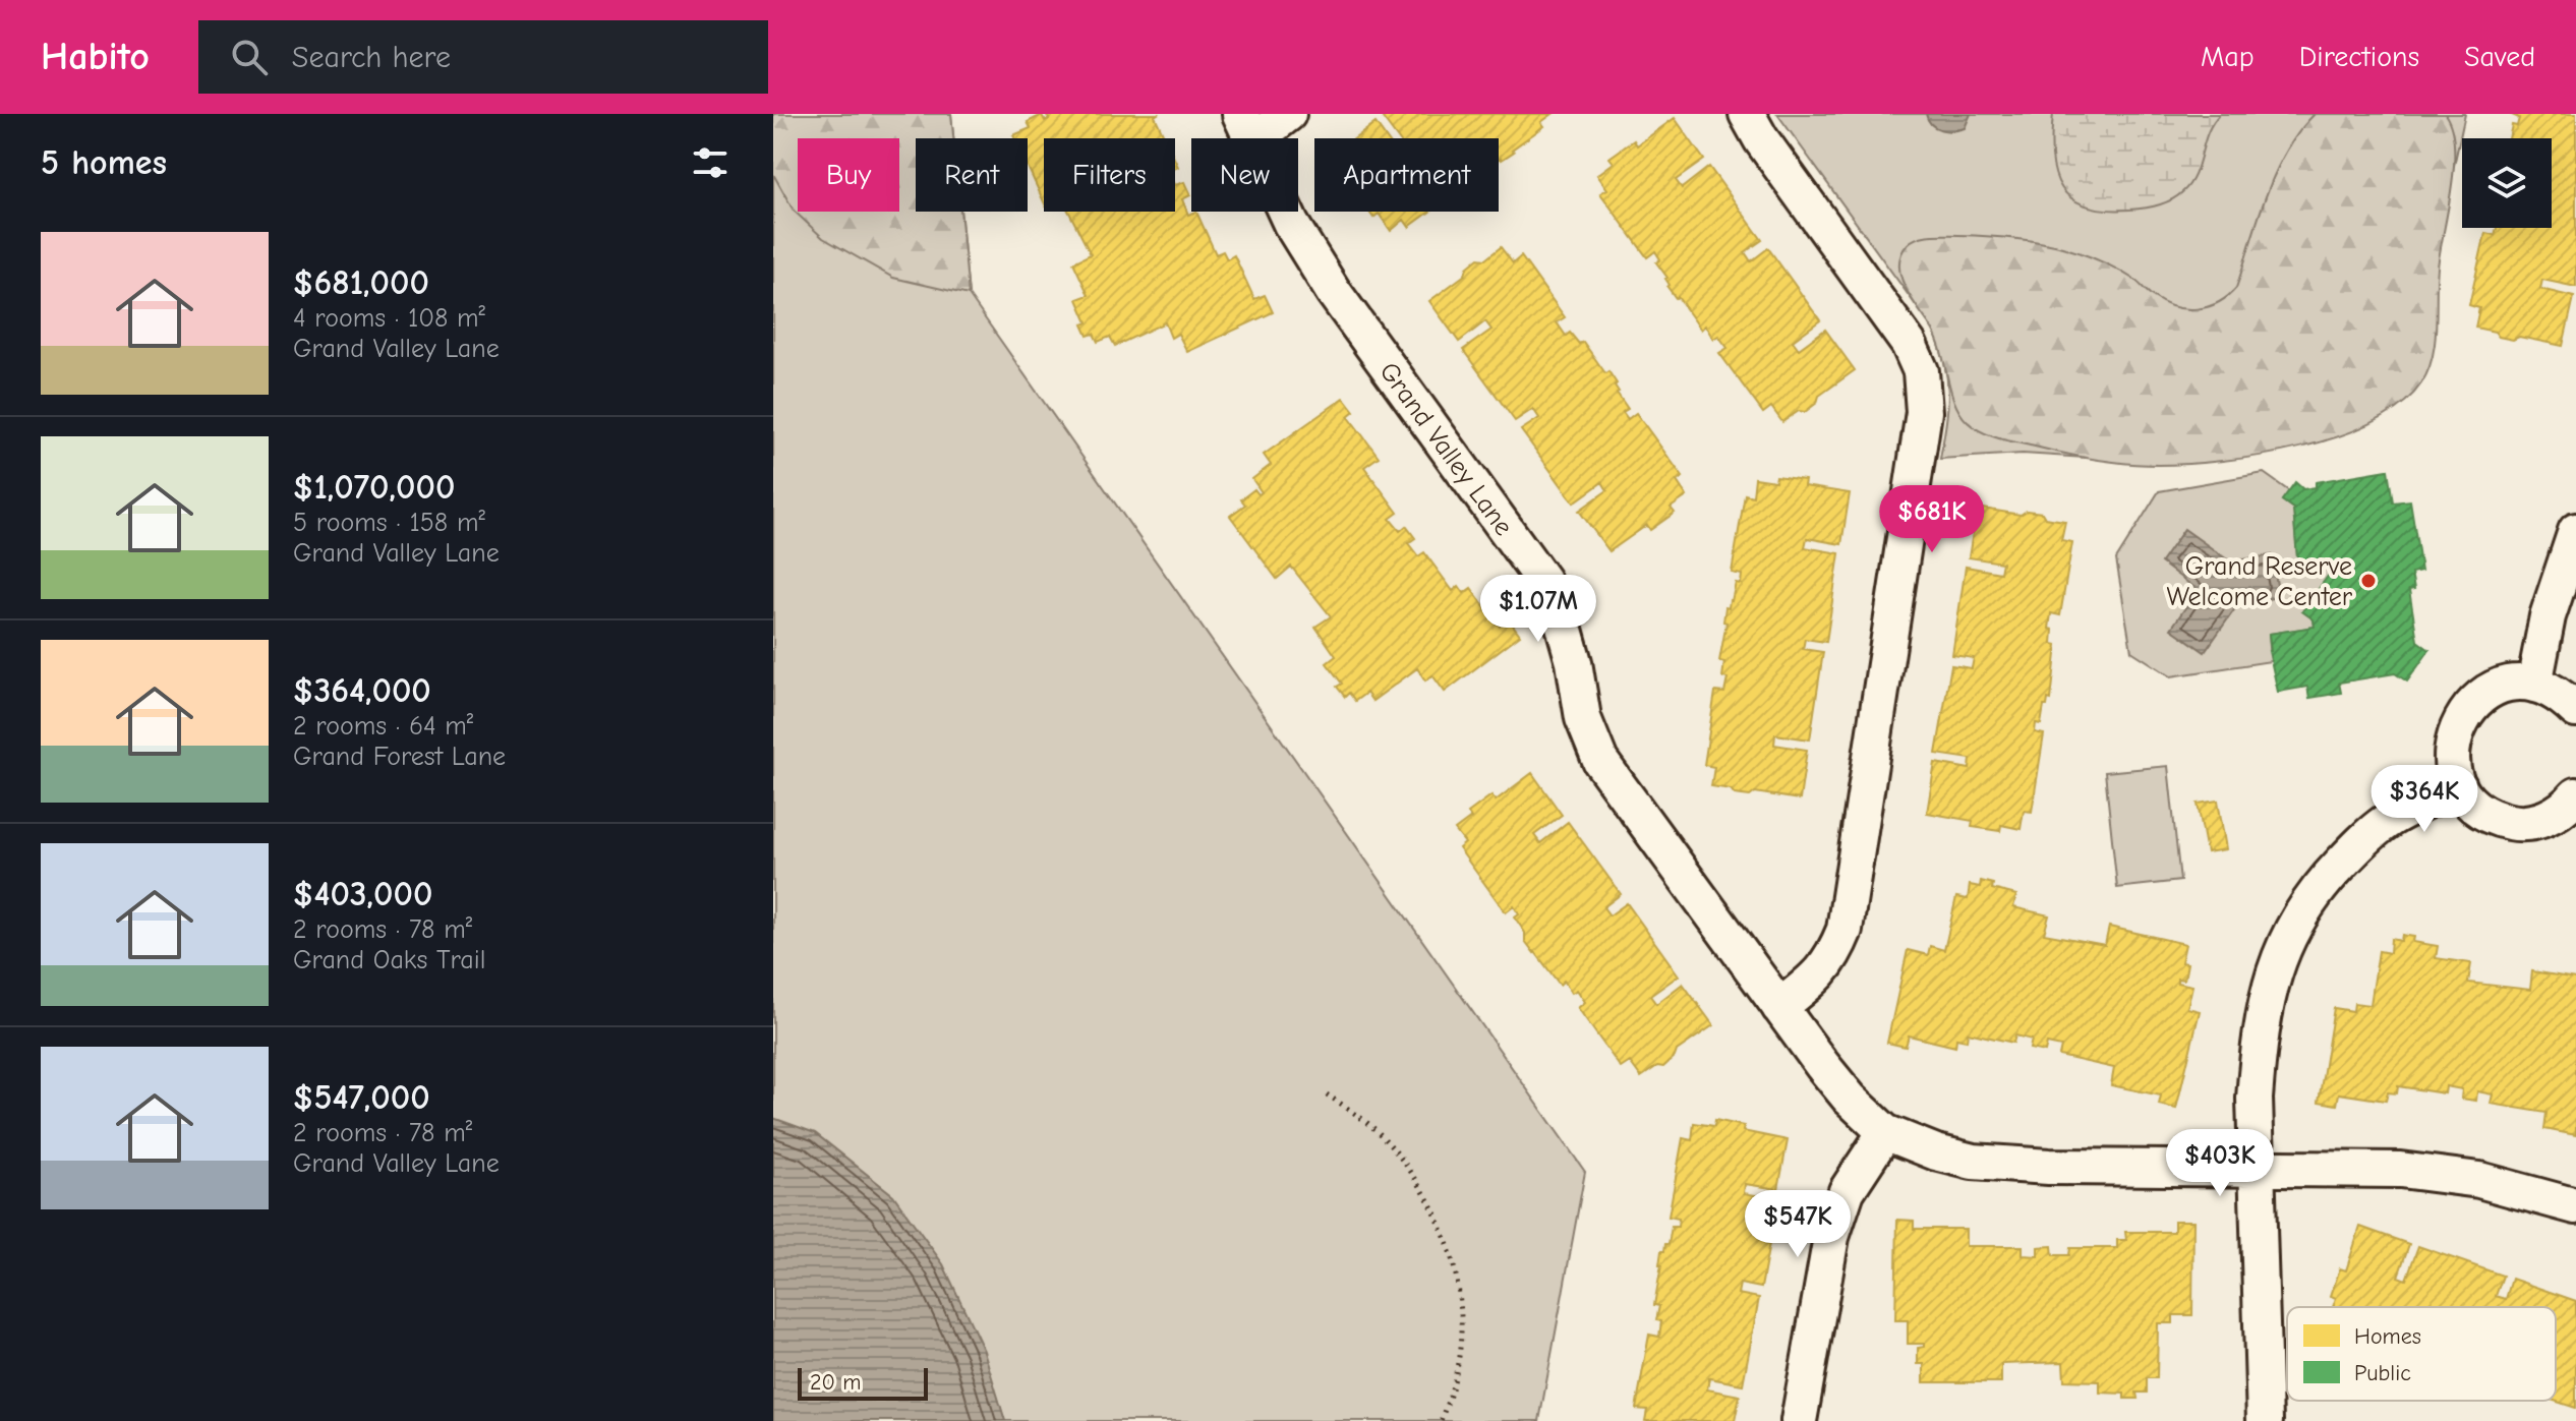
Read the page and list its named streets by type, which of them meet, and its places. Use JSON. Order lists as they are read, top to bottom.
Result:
{
  "streets": {
    "street": ["Grand Valley Lane"]
  },
  "places": ["Grand Reserve Welcome Center"],
  "legend": ["Homes", "Public"],
  "scale_bar": "20 m",
  "page": {
    "header": "Habito",
    "search": "Search here",
    "nav": ["Map", "Directions", "Saved"],
    "heading": "5 homes",
    "chip": [
      "Buy",
      "Rent",
      "Filters",
      "New",
      "Apartment"
    ],
    "list": [
      {
        "name": "$681,000",
        "note": "4 rooms · 108 m² · Grand Valley Lane"
      },
      {
        "name": "$1,070,000",
        "note": "5 rooms · 158 m² · Grand Valley Lane"
      },
      {
        "name": "$364,000",
        "note": "2 rooms · 64 m² · Grand Forest Lane"
      },
      {
        "name": "$403,000",
        "note": "2 rooms · 78 m² · Grand Oaks Trail"
      },
      {
        "name": "$547,000",
        "note": "2 rooms · 78 m² · Grand Valley Lane"
      }
    ],
    "price": [
      "$681K",
      "$1.07M",
      "$364K",
      "$403K",
      "$547K"
    ],
    "scale": "20 m"
  }
}
